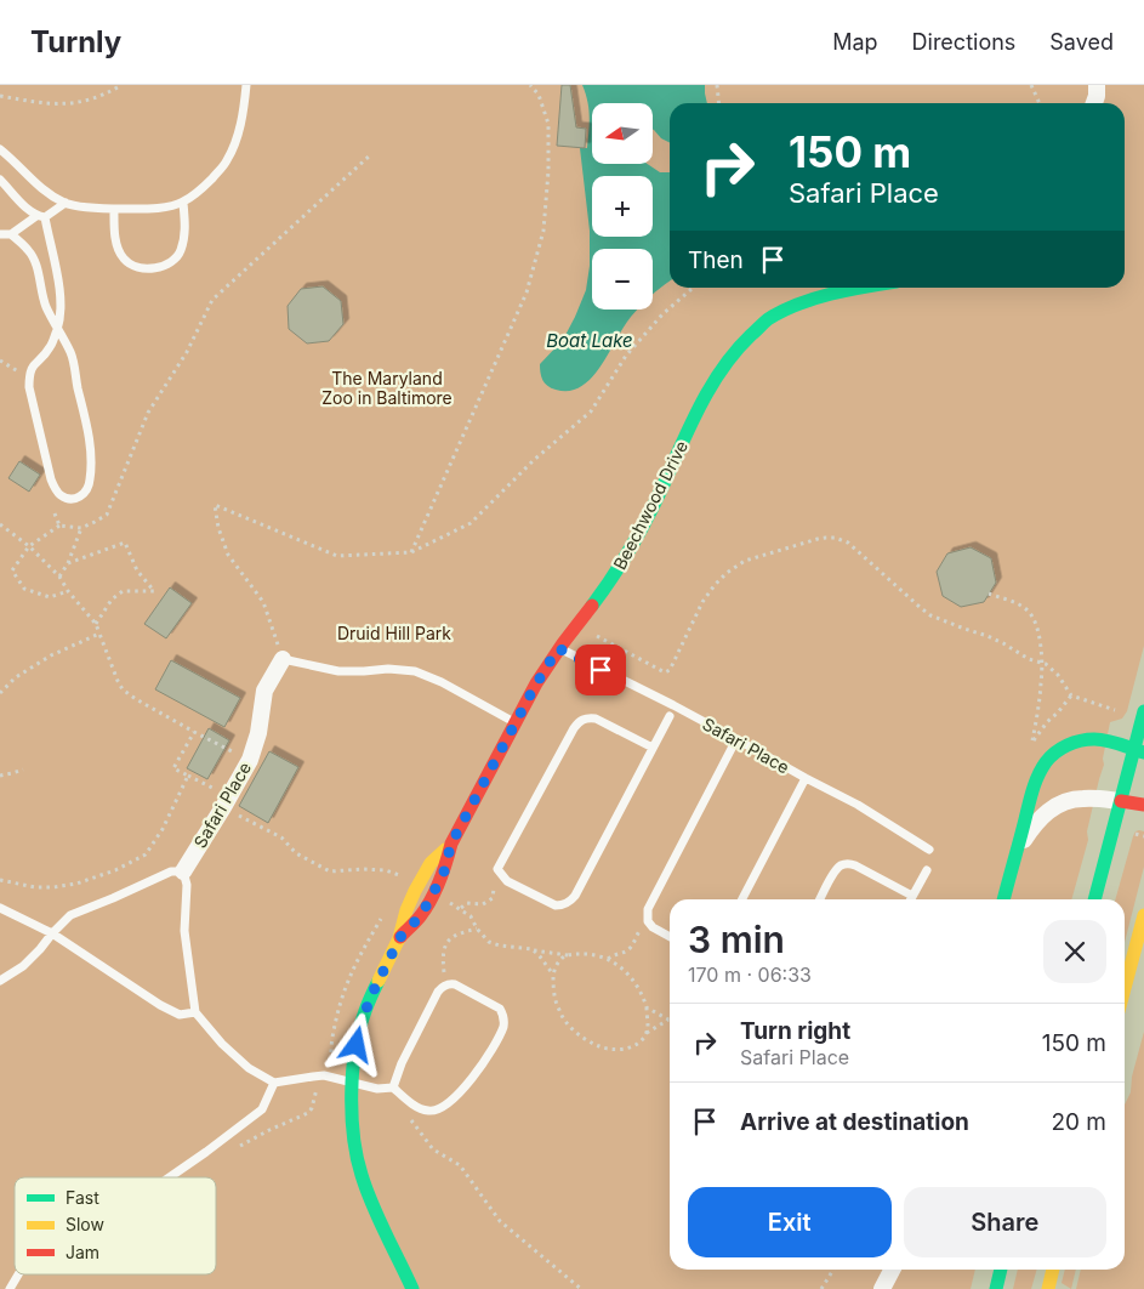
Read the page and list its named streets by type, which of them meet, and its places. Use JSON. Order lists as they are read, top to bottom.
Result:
{
  "streets": {
    "street": ["Beechwood Drive", "Safari Place"]
  },
  "crossings": [
    ["Beechwood Drive", "Safari Place"]
  ],
  "water": ["Boat Lake"],
  "parks": ["The Maryland Zoo in Baltimore", "Druid Hill Park"],
  "legend": ["Fast", "Slow", "Jam"],
  "north": "left",
  "page": {
    "header": "Turnly",
    "nav": ["Map", "Directions", "Saved"],
    "map_buttons": ["+", "−"],
    "turn": ["150 m", "Safari Place"],
    "then": "Then",
    "heading": ["3 min", "170 m · 06:33"],
    "list": [
      {
        "name": "Turn right",
        "note": "Safari Place",
        "value": "150 m"
      },
      {
        "name": "Arrive at destination",
        "value": "20 m"
      }
    ],
    "buttons": ["Exit", "Share"]
  }
}
